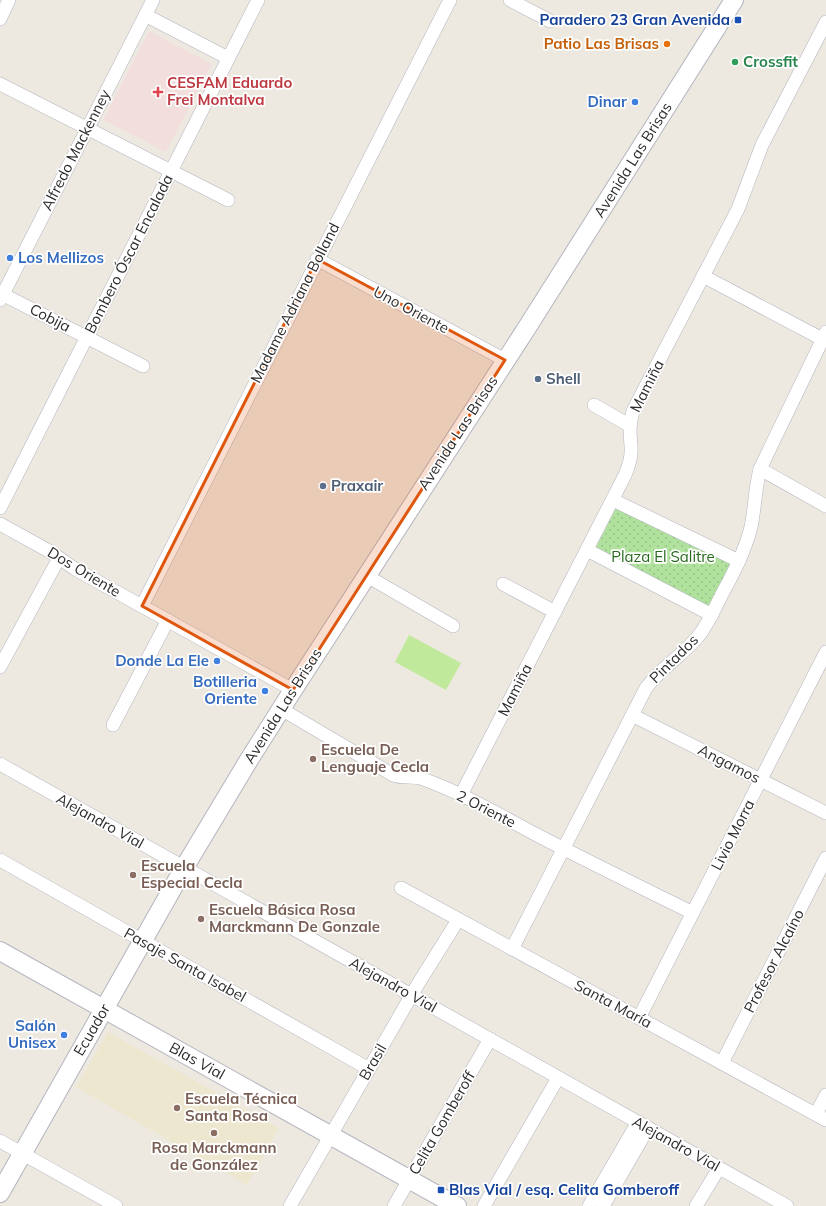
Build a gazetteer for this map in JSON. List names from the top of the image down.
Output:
{
  "streets": {
    "street": [
      "Alfredo Mackenney",
      "Avenida Las Brisas",
      "Bombero Óscar Encalada",
      "Madame Adriana Bolland",
      "Uno Oriente",
      "Cobija",
      "Mamiña",
      "Dos Oriente",
      "Pintados",
      "Angamos",
      "2 Oriente",
      "Alejandro Vial",
      "Livio Morra",
      "Profesor Alcaíno",
      "Pasaje Santa Isabel",
      "Santa María",
      "Ecuador",
      "Blas Vial",
      "Brasil",
      "Celita Gomberoff"
    ]
  },
  "crossings": [
    ["Alfredo Mackenney", "Cobija"],
    ["Avenida Las Brisas", "Uno Oriente"],
    ["Avenida Las Brisas", "Dos Oriente"],
    ["Avenida Las Brisas", "2 Oriente"],
    ["Avenida Las Brisas", "Alejandro Vial"],
    ["Avenida Las Brisas", "Ecuador"],
    ["Bombero Óscar Encalada", "Cobija"],
    ["Madame Adriana Bolland", "Uno Oriente"],
    ["Madame Adriana Bolland", "Dos Oriente"],
    ["Mamiña", "2 Oriente"],
    ["Pintados", "Angamos"],
    ["Pintados", "2 Oriente"],
    ["Pintados", "Santa María"],
    ["Angamos", "Livio Morra"],
    ["2 Oriente", "Livio Morra"],
    ["Alejandro Vial", "Ecuador"],
    ["Alejandro Vial", "Brasil"],
    ["Alejandro Vial", "Celita Gomberoff"],
    ["Livio Morra", "Santa María"],
    ["Profesor Alcaíno", "Santa María"],
    ["Pasaje Santa Isabel", "Ecuador"],
    ["Pasaje Santa Isabel", "Brasil"],
    ["Santa María", "Brasil"],
    ["Ecuador", "Blas Vial"],
    ["Blas Vial", "Brasil"],
    ["Blas Vial", "Celita Gomberoff"]
  ],
  "parks": ["Plaza El Salitre"],
  "places": {
    "transit": ["Paradero 23 Gran Avenida", "Blas Vial / esq. Celita Gomberoff"],
    "other": [
      "Patio Las Brisas",
      "Crossfit",
      "Dinar",
      "Los Mellizos",
      "Shell",
      "Praxair",
      "Donde La Ele",
      "Botilleria Oriente",
      "Escuela De Lenguaje Cecla",
      "Escuela Especial Cecla",
      "Escuela Básica Rosa Marckmann De Gonzale",
      "Salón Unisex",
      "Escuela Técnica Santa Rosa",
      "Rosa Marckmann de González"
    ],
    "health": ["CESFAM Eduardo Frei Montalva"]
  }
}
